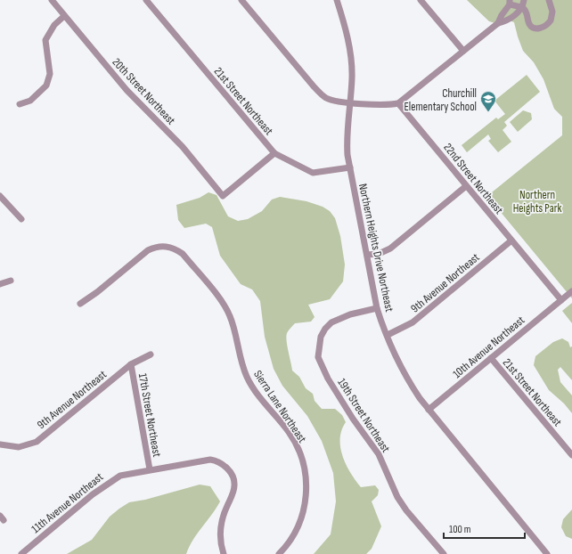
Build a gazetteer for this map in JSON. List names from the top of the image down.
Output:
{
  "streets": {
    "street": [
      "20th Street Northeast",
      "21st Street Northeast",
      "22nd Street Northeast",
      "Northern Heights Drive Northeast",
      "9th Avenue Northeast",
      "10th Avenue Northeast",
      "Sierra Lane Northeast",
      "17th Street Northeast",
      "19th Street Northeast",
      "11th Avenue Northeast"
    ]
  },
  "crossings": [
    ["20th Street Northeast", "21st Street Northeast"],
    ["21st Street Northeast", "Northern Heights Drive Northeast"],
    ["21st Street Northeast", "10th Avenue Northeast"],
    ["22nd Street Northeast", "9th Avenue Northeast"],
    ["22nd Street Northeast", "10th Avenue Northeast"],
    ["Northern Heights Drive Northeast", "9th Avenue Northeast"],
    ["Northern Heights Drive Northeast", "10th Avenue Northeast"],
    ["Northern Heights Drive Northeast", "19th Street Northeast"],
    ["9th Avenue Northeast", "17th Street Northeast"],
    ["17th Street Northeast", "11th Avenue Northeast"]
  ],
  "parks": ["Northern Heights Park"],
  "places": {
    "school or university": ["Churchill Elementary School"]
  },
  "scale_bar": "100 m"
}
